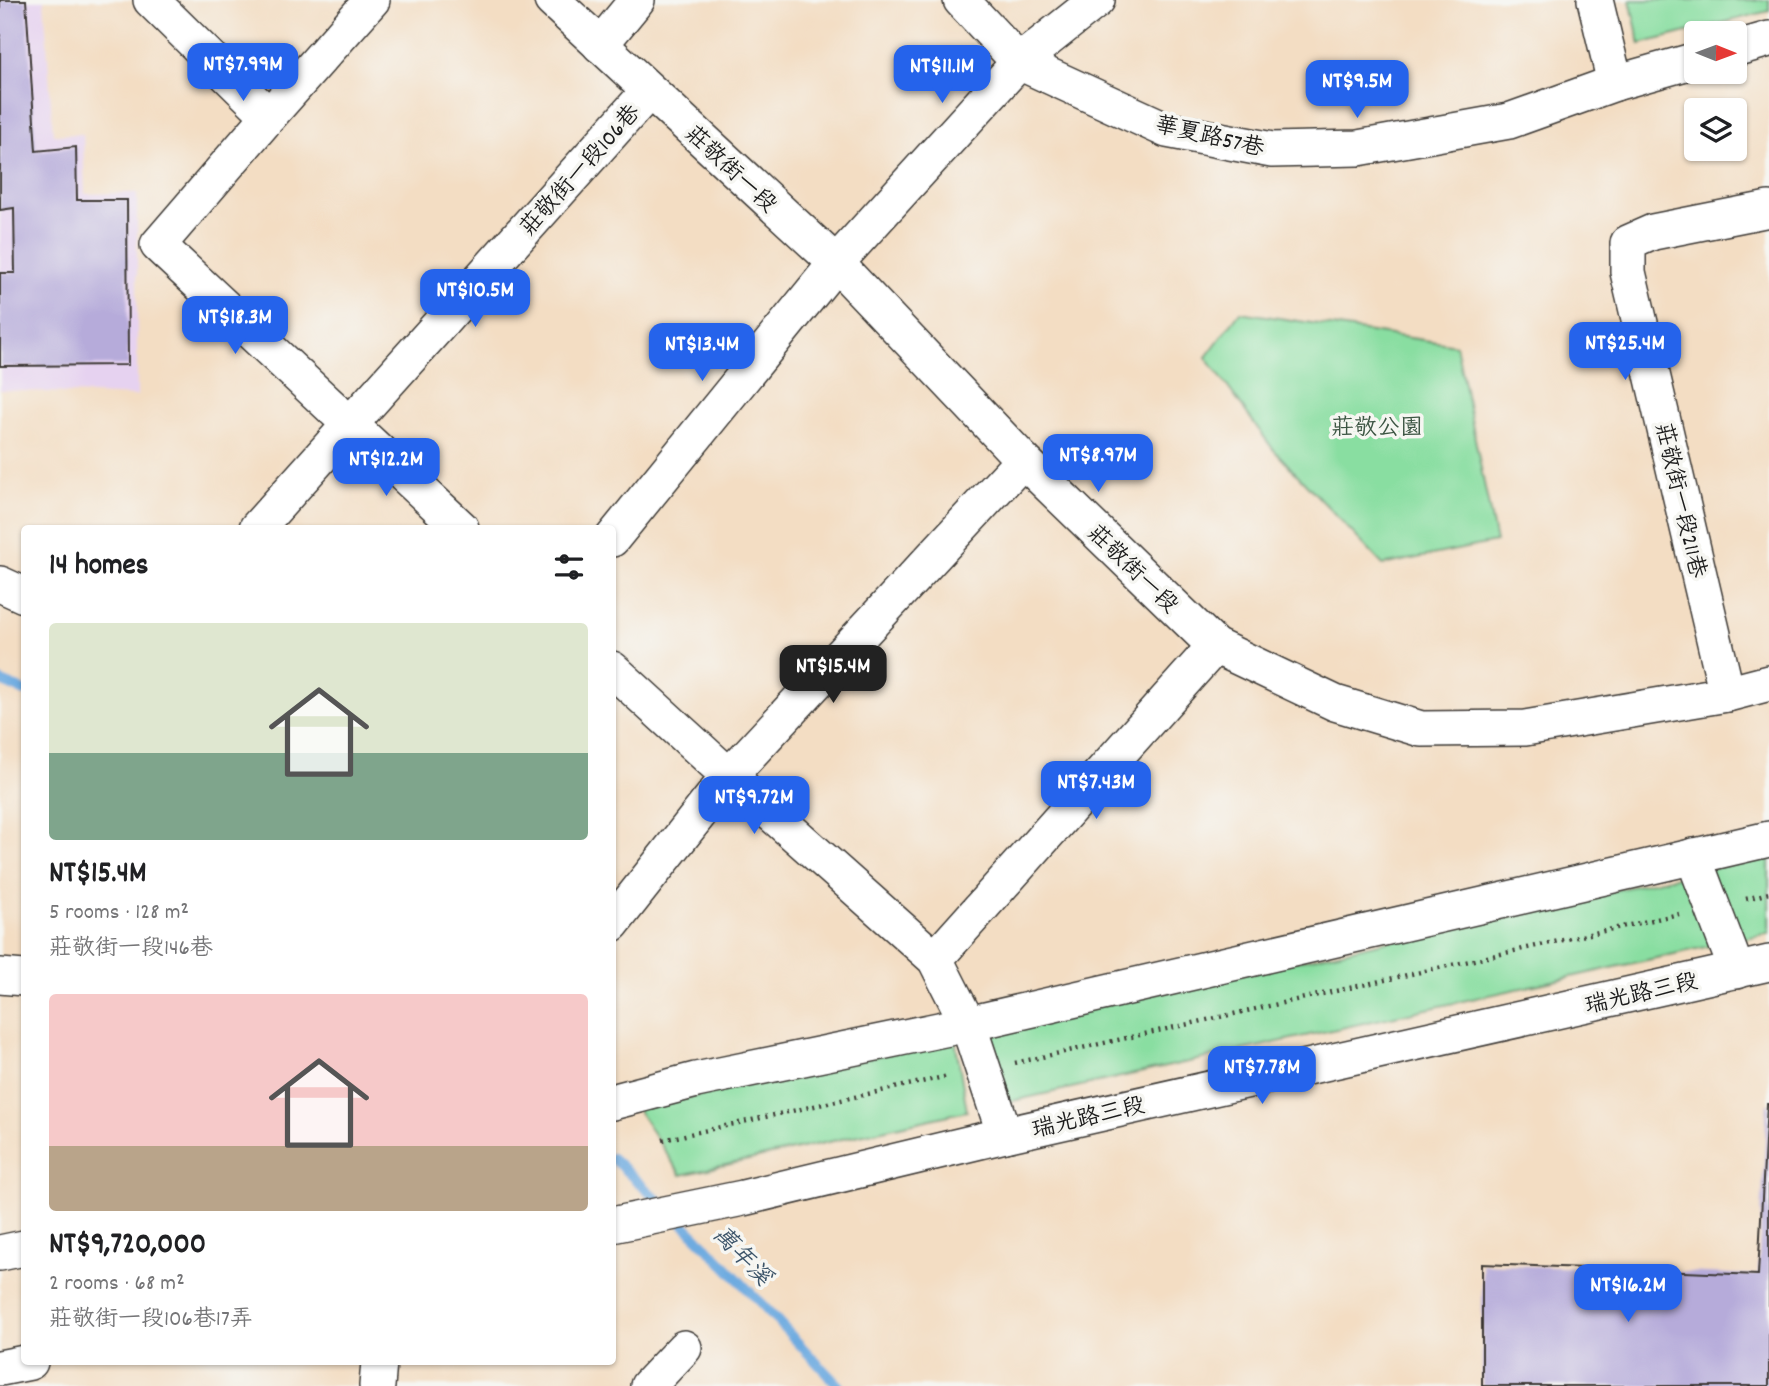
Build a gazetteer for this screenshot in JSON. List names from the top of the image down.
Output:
{
  "streets": {
    "street": [
      "華夏路57巷",
      "莊敬街一段",
      "莊敬街一段106巷",
      "莊敬街一段211巷",
      "瑞光路三段"
    ]
  },
  "crossings": [
    ["莊敬街一段", "莊敬街一段106巷"],
    ["莊敬街一段", "莊敬街一段211巷"]
  ],
  "water": ["萬年溪"],
  "parks": ["莊敬公園"],
  "north": "right",
  "page": {
    "price": [
      "NT$7.99M",
      "NT$11.1M",
      "NT$9.5M",
      "NT$10.5M",
      "NT$18.3M",
      "NT$25.4M",
      "NT$13.4M",
      "NT$8.97M",
      "NT$12.2M",
      "NT$15.4M",
      "NT$7.43M",
      "NT$9.72M",
      "NT$7.78M",
      "NT$16.2M"
    ],
    "heading": "14 homes",
    "list": [
      {
        "name": "NT$15.4M",
        "note": "5 rooms · 128 m² · 莊敬街一段146巷"
      },
      {
        "name": "NT$9,720,000",
        "note": "2 rooms · 68 m² · 莊敬街一段106巷17弄"
      }
    ]
  }
}
